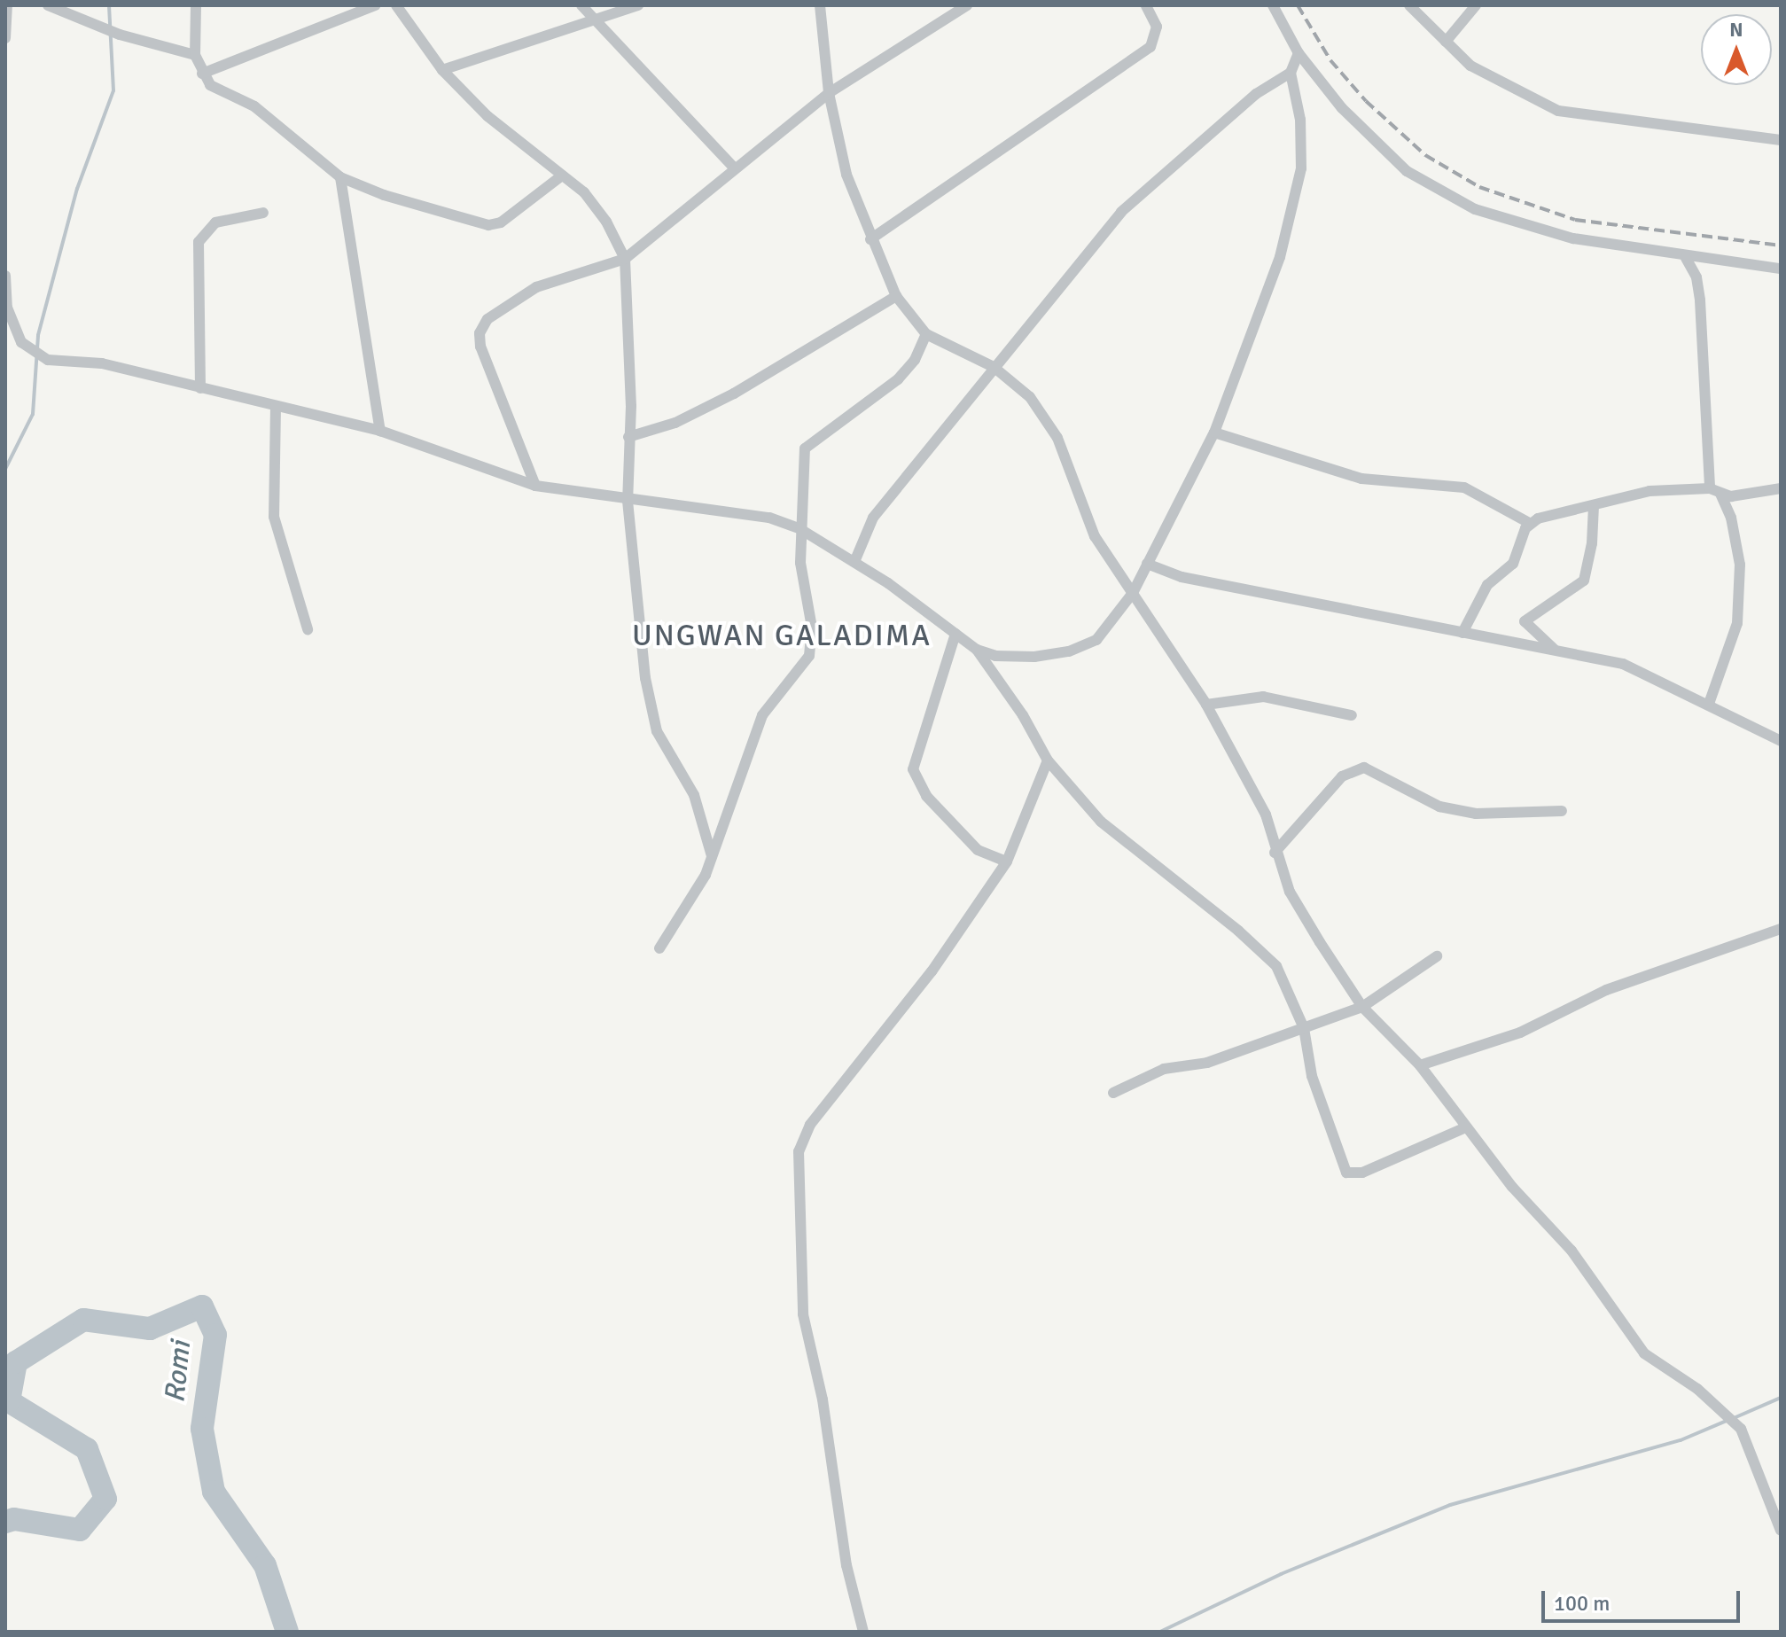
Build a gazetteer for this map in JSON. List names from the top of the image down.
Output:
{
  "districts": ["UNGWAN GALADIMA"],
  "water": ["Romi"],
  "scale_bar": "100 m",
  "north": "top"
}
